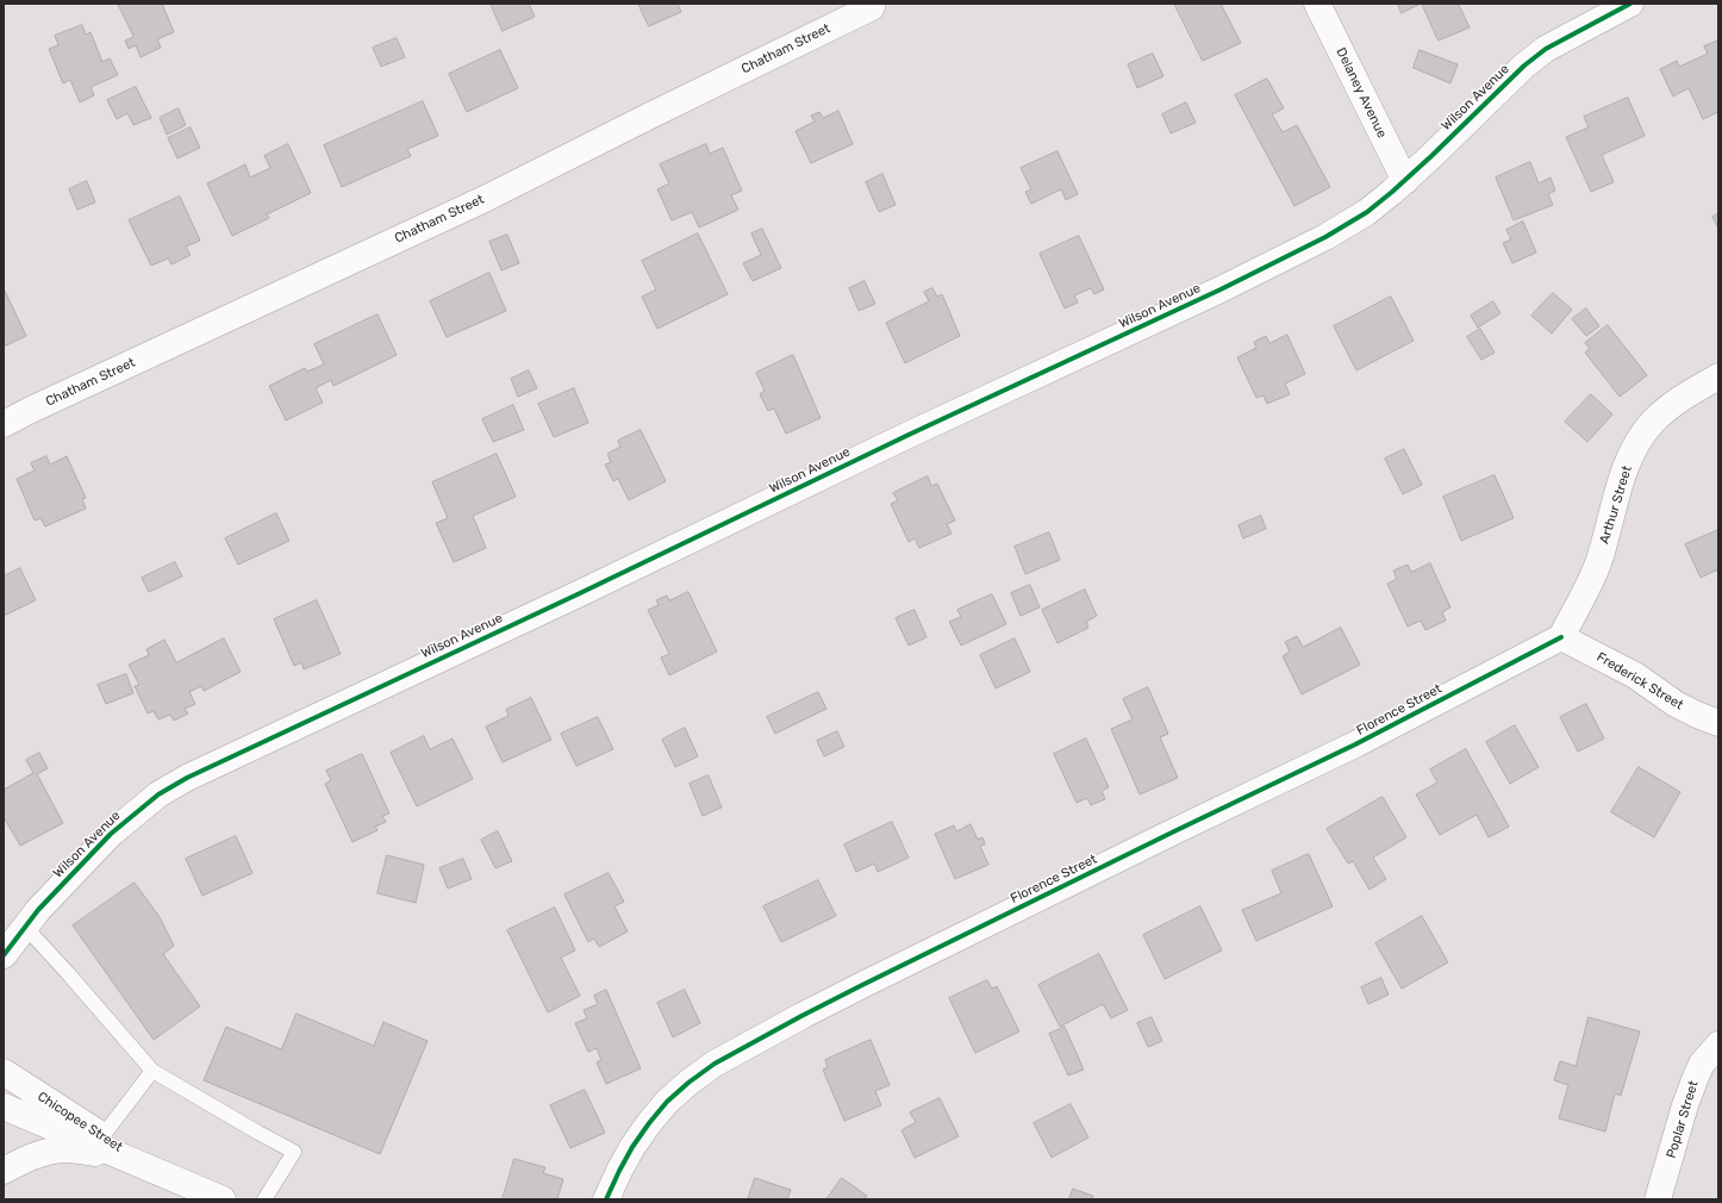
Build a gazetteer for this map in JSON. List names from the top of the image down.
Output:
{
  "streets": {
    "street": [
      "Chatham Street",
      "Delaney Avenue",
      "Wilson Avenue",
      "Arthur Street",
      "Frederick Street",
      "Florence Street",
      "Poplar Street",
      "Chicopee Street"
    ]
  },
  "crossings": [
    ["Delaney Avenue", "Wilson Avenue"],
    ["Arthur Street", "Frederick Street"],
    ["Arthur Street", "Florence Street"],
    ["Frederick Street", "Florence Street"]
  ]
}
